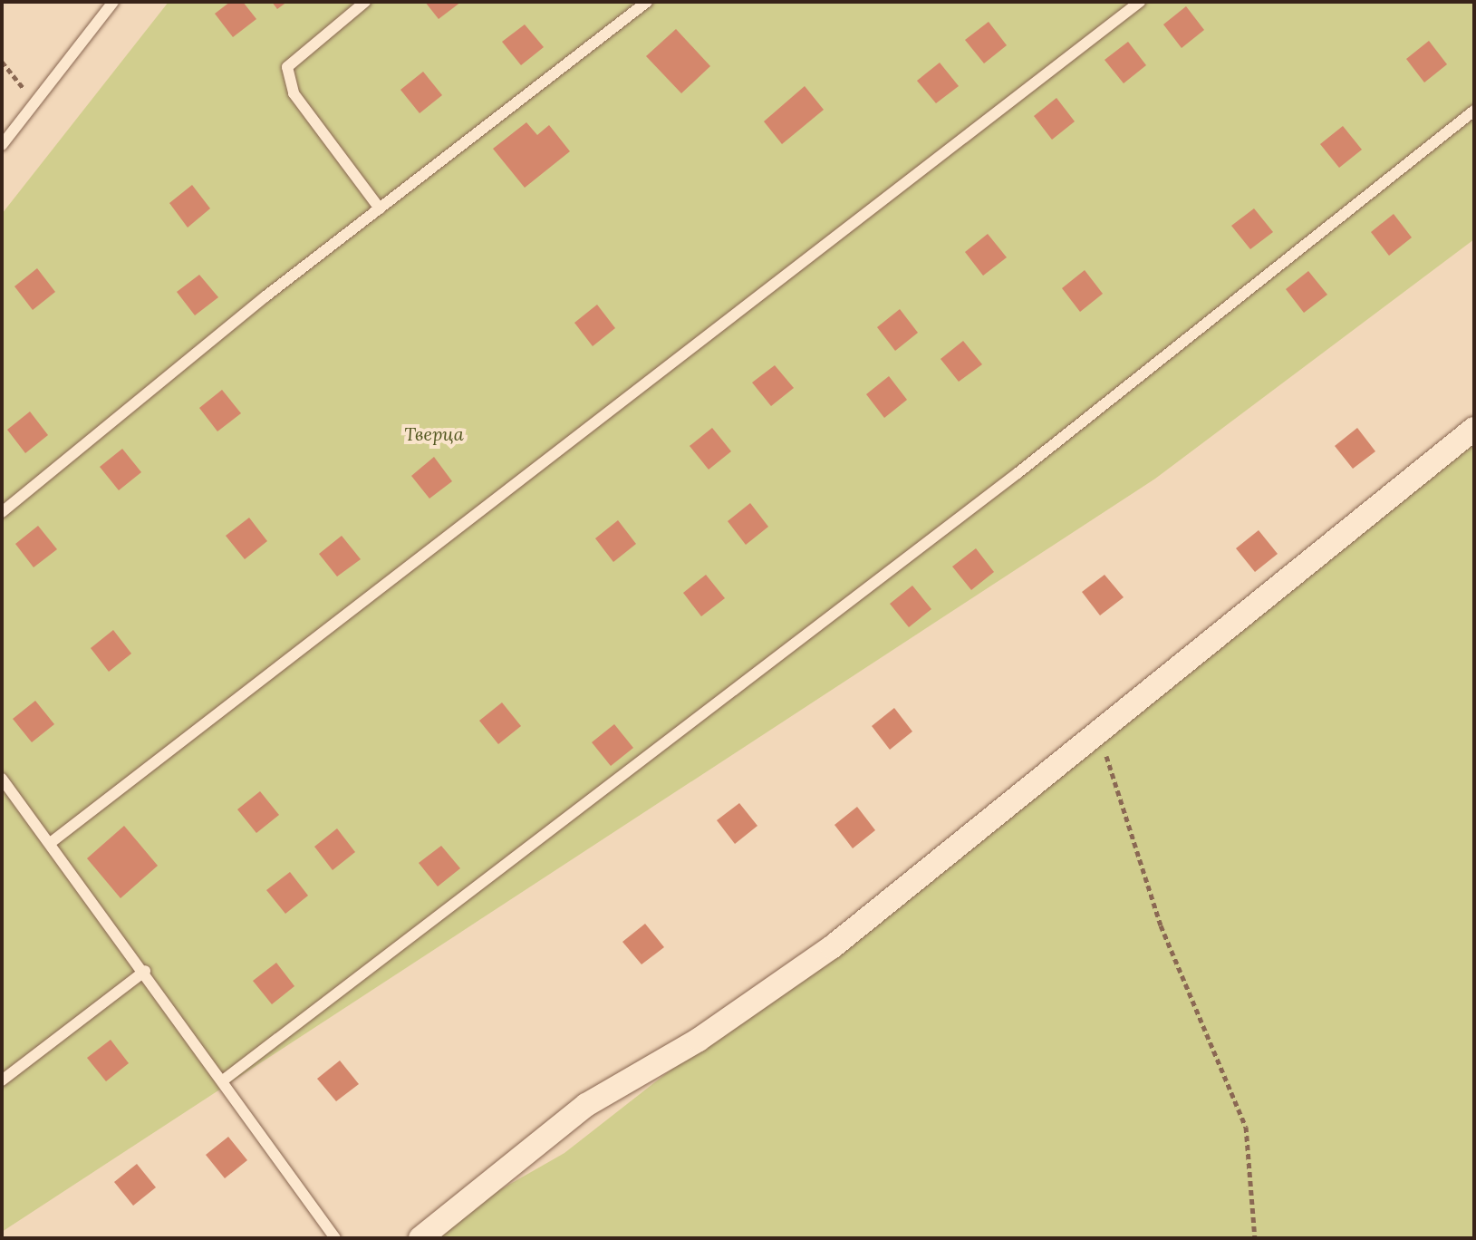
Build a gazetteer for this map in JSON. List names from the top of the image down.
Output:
{
  "parks": ["Тверца"]
}
